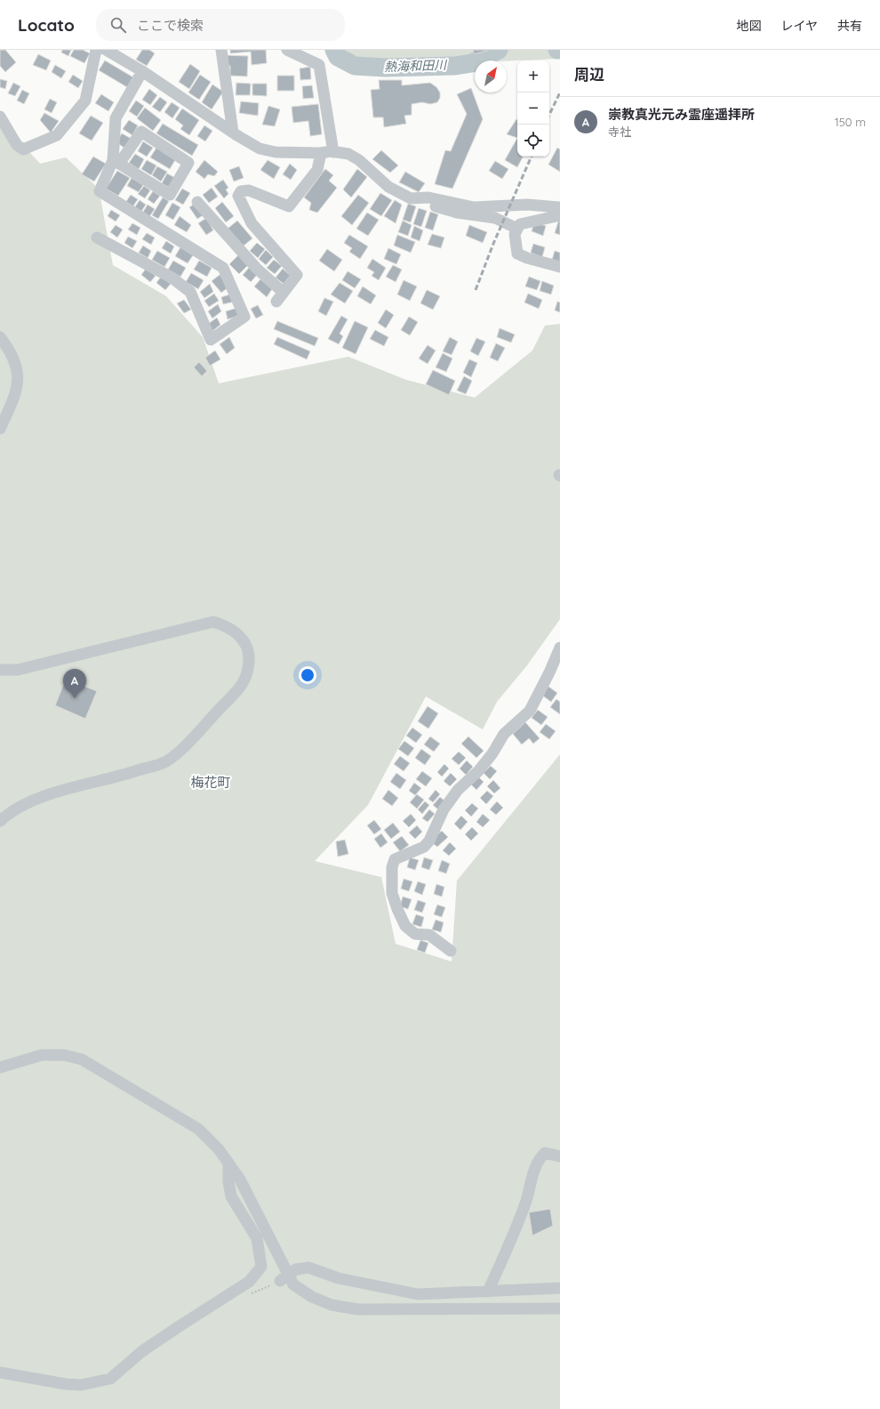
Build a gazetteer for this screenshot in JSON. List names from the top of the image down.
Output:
{
  "districts": ["梅花町"],
  "water": ["熱海和田川"],
  "north": "top right",
  "page": {
    "header": "Locato",
    "search": "ここで検索",
    "nav": ["地図", "レイヤ", "共有"],
    "heading": "周辺",
    "map_buttons": ["+", "−"],
    "list": [
      {
        "mark": "A",
        "name": "崇教真光元み霊座遥拝所",
        "note": "寺社",
        "value": "150 m"
      }
    ],
    "pins": "A"
  }
}
